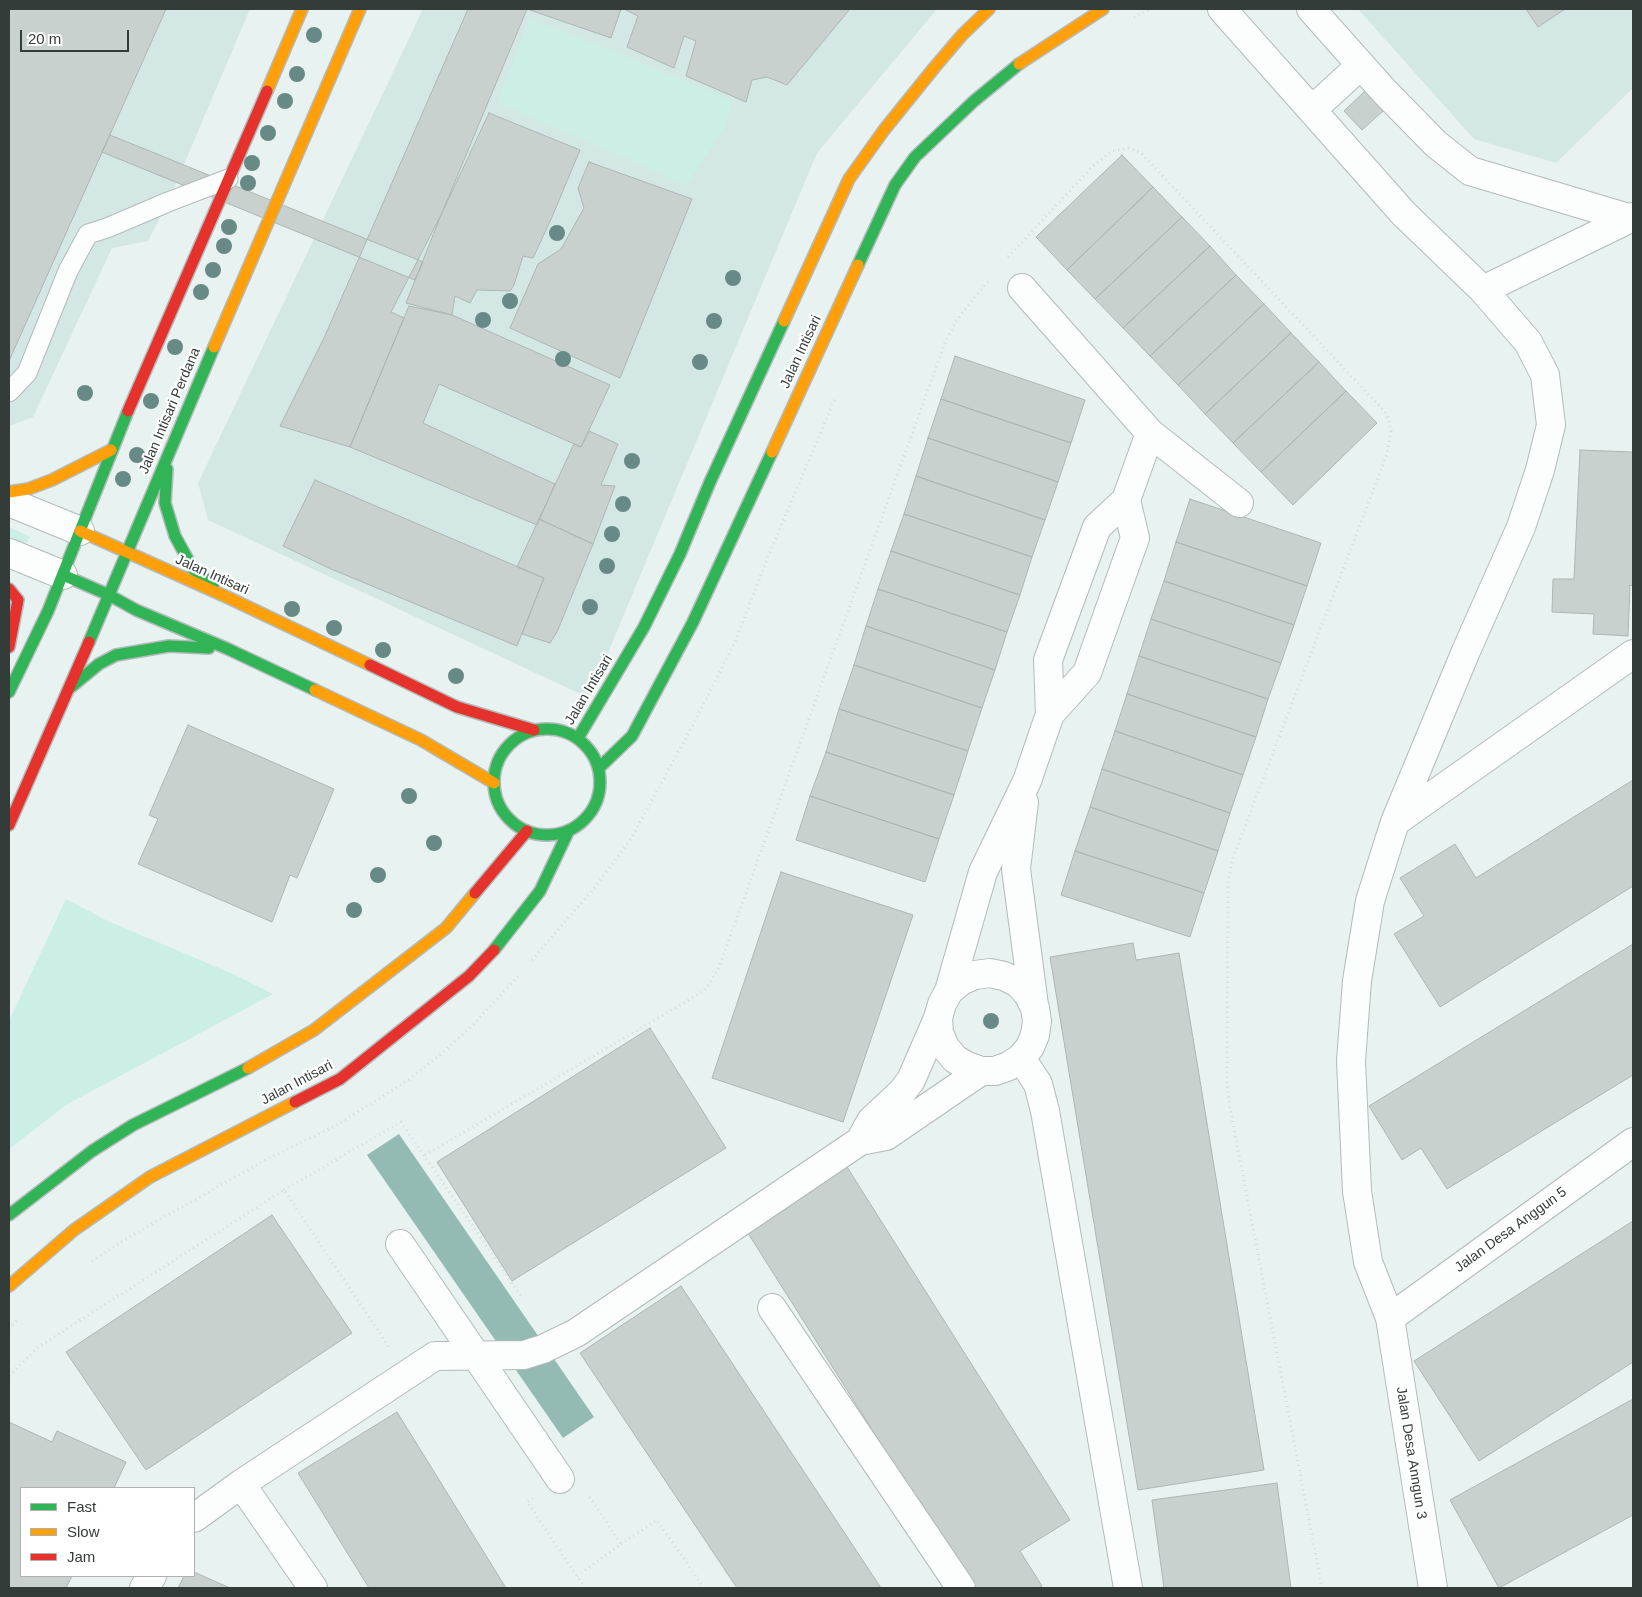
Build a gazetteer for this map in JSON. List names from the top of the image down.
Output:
{
  "streets": {
    "street": [
      "Jalan Intisari",
      "Jalan Intisari Perdana",
      "Jalan Desa Anggun 5",
      "Jalan Desa Anngun 3"
    ]
  },
  "crossings": [
    ["Jalan Intisari", "Jalan Intisari Perdana"],
    ["Jalan Desa Anggun 5", "Jalan Desa Anngun 3"]
  ],
  "legend": ["Fast", "Slow", "Jam"],
  "scale_bar": "20 m"
}
